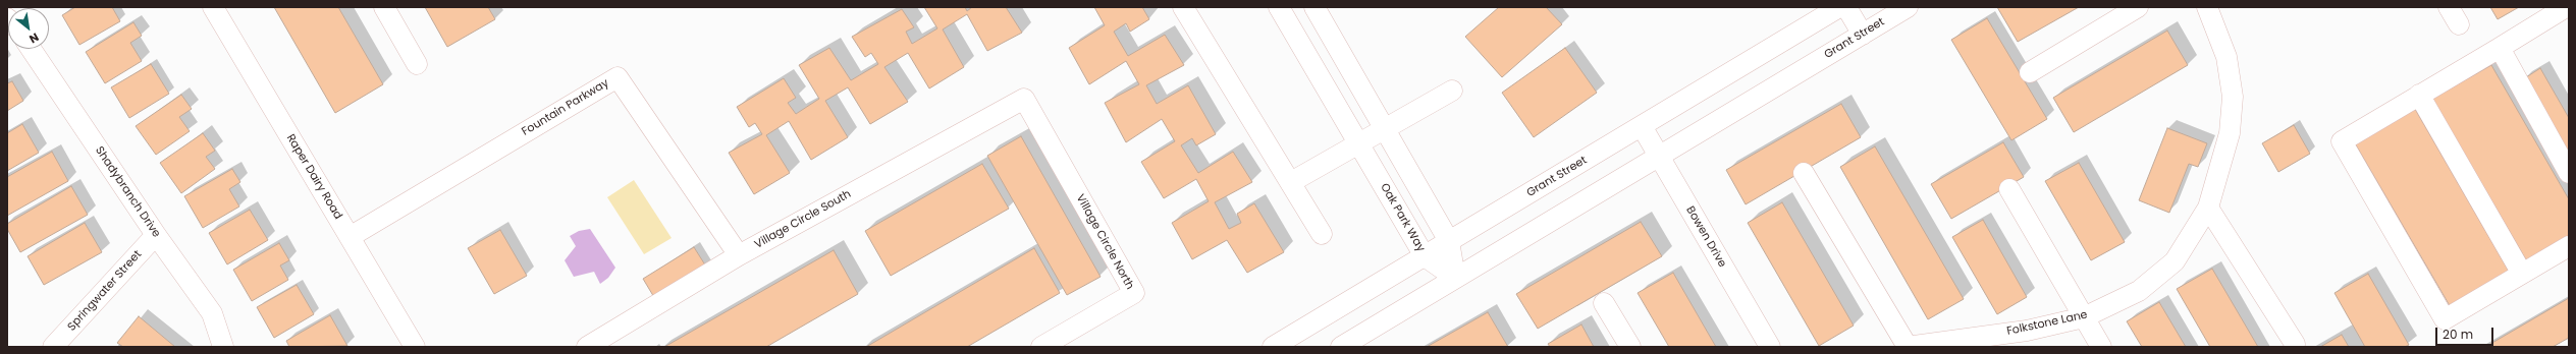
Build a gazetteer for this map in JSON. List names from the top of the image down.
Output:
{
  "streets": {
    "street": [
      "Grant Street",
      "Fountain Parkway",
      "Raper Dairy Road",
      "Shadybranch Drive",
      "Oak Park Way",
      "Village Circle South",
      "Bowen Drive",
      "Village Circle North",
      "Springwater Street",
      "Folkstone Lane"
    ]
  },
  "crossings": [
    ["Grant Street", "Oak Park Way"],
    ["Grant Street", "Bowen Drive"],
    ["Fountain Parkway", "Raper Dairy Road"],
    ["Fountain Parkway", "Village Circle South"],
    ["Shadybranch Drive", "Springwater Street"],
    ["Village Circle South", "Village Circle North"]
  ],
  "scale_bar": "20 m",
  "north": "bottom right"
}
